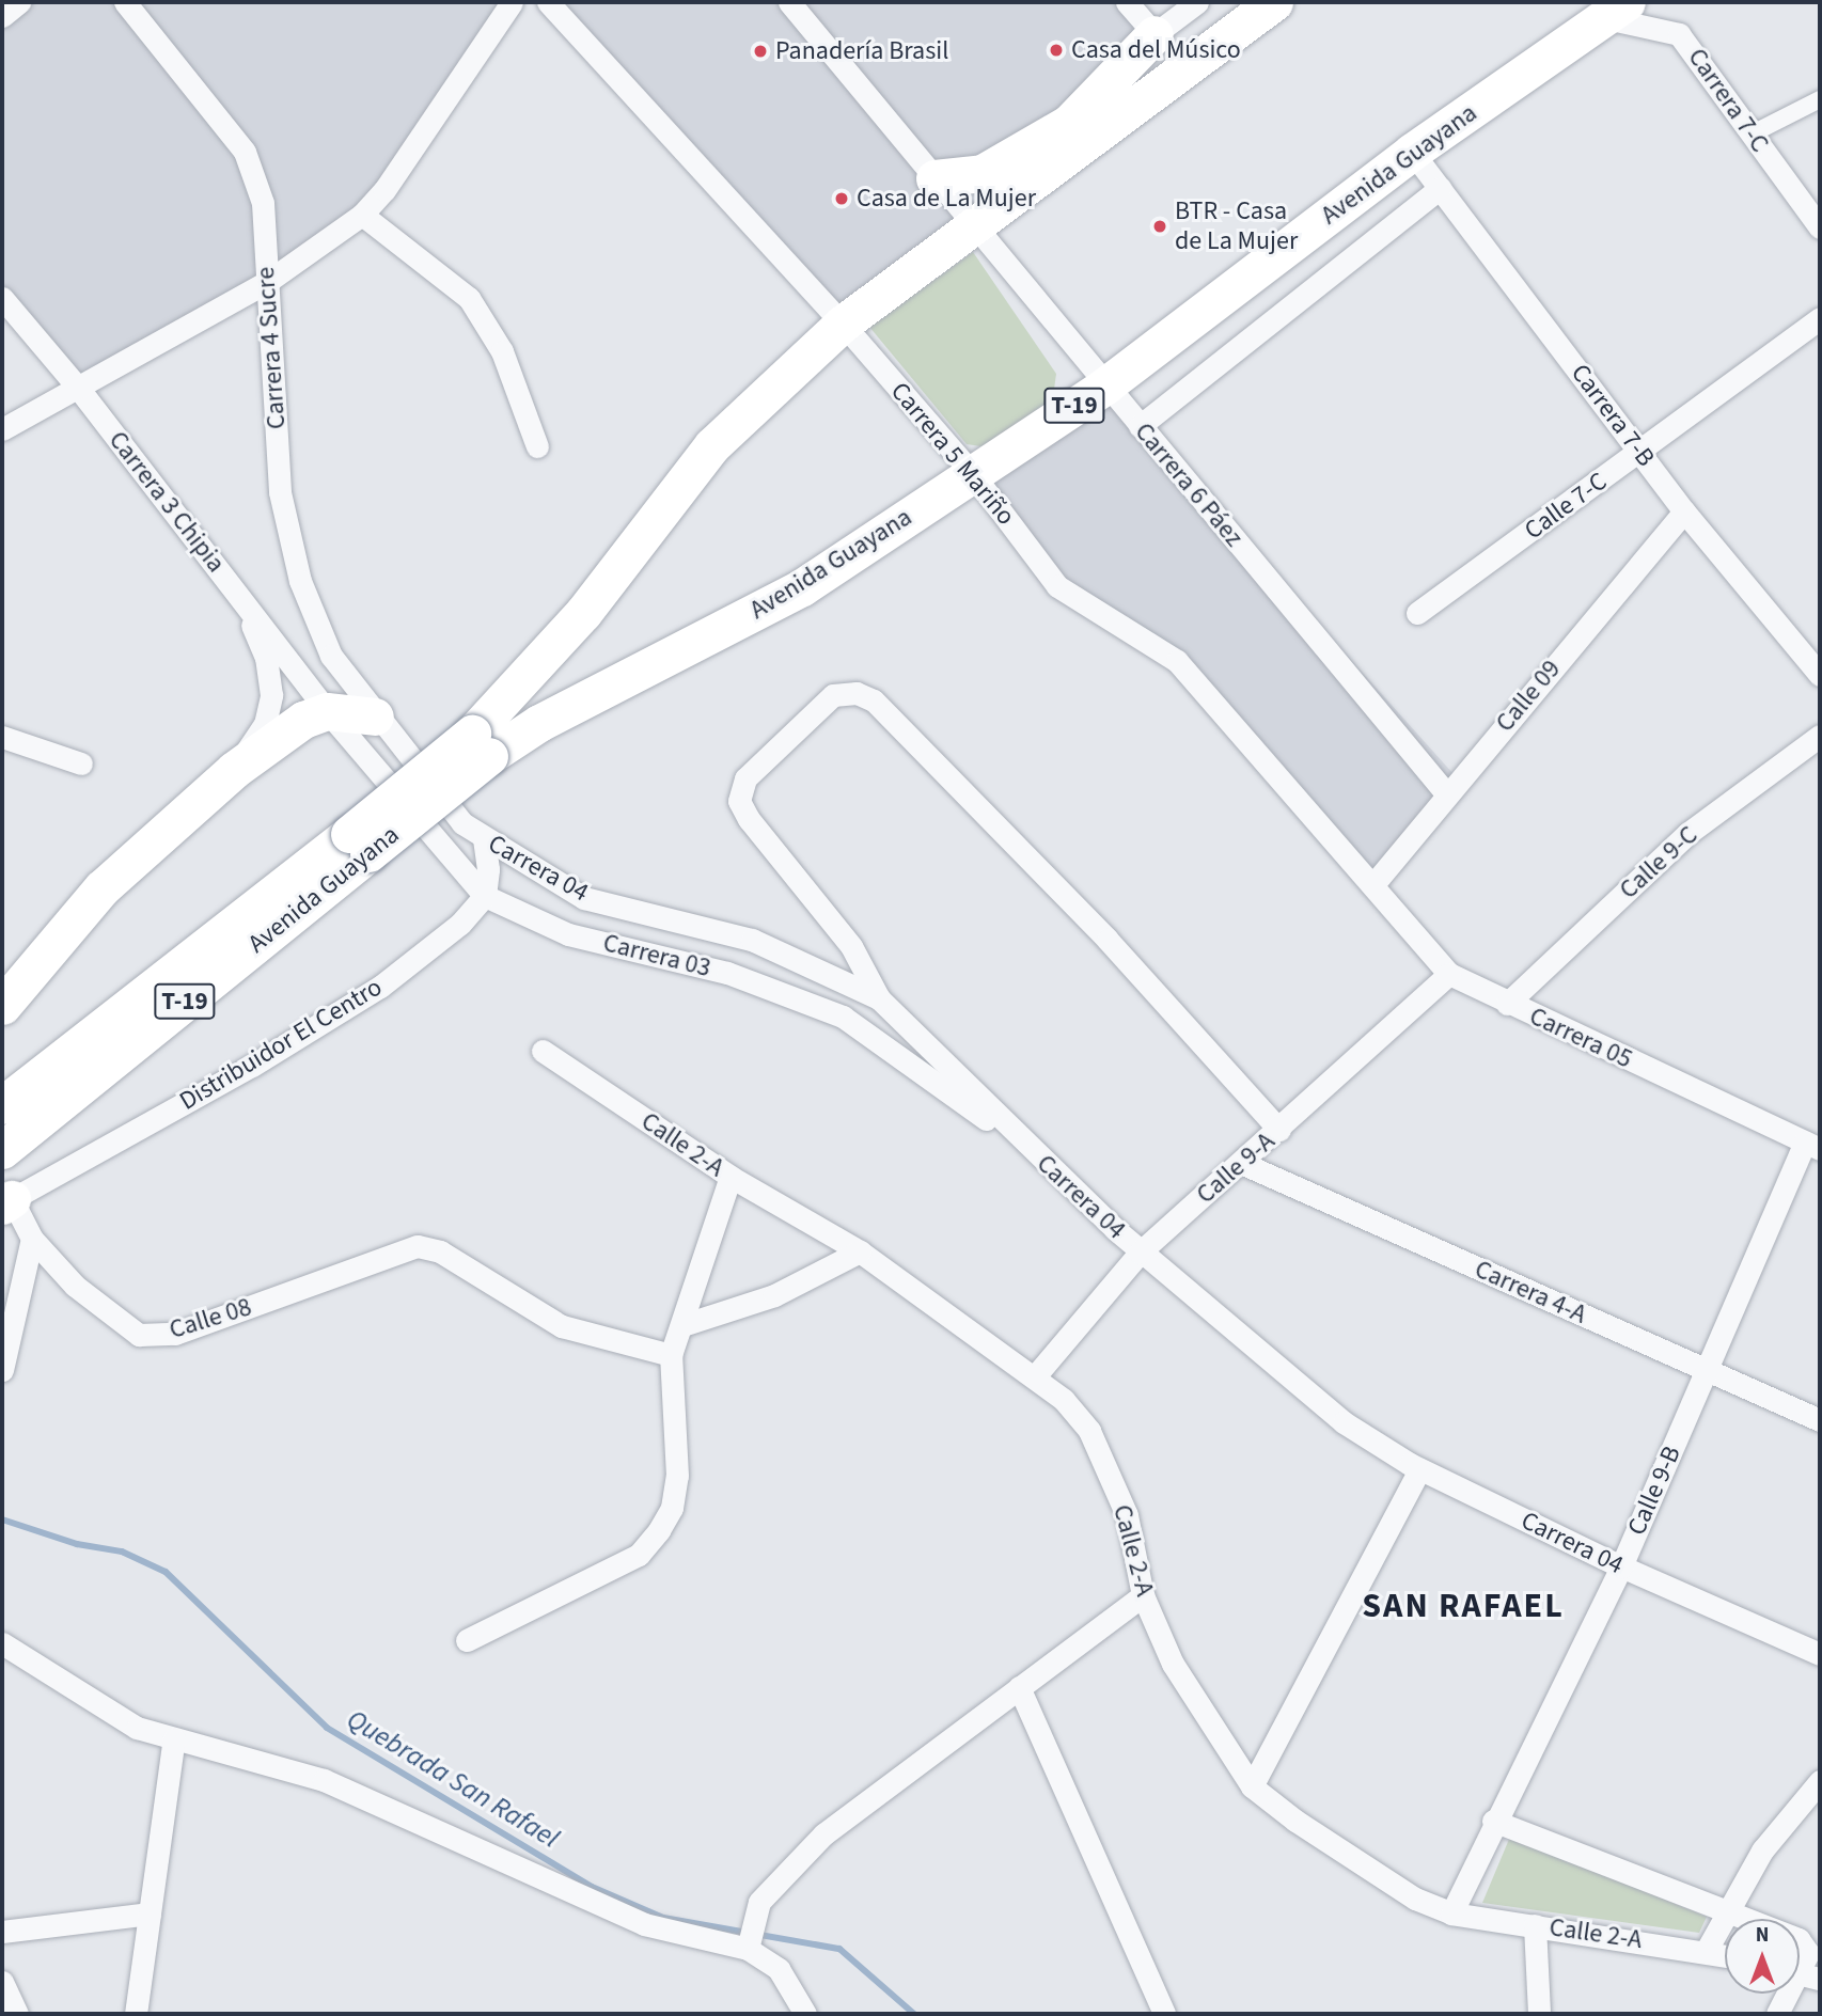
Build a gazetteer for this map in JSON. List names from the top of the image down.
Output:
{
  "streets": {
    "highway": ["Avenida Guayana", "T-19"],
    "street": [
      "Carrera 7-C",
      "Carrera 4 Sucre",
      "Carrera 7-B",
      "Carrera 5 Mariño",
      "Carrera 6 Páez",
      "Carrera 3 Chipia",
      "Calle 7-C",
      "Calle 09",
      "Calle 9-C",
      "Carrera 04",
      "Carrera 03",
      "Carrera 05",
      "Distribuidor El Centro",
      "Calle 2-A",
      "Calle 9-A",
      "Carrera 4-A",
      "Calle 08",
      "Calle 9-B"
    ]
  },
  "crossings": [
    ["Carrera 7-C", "Avenida Guayana"],
    ["Avenida Guayana", "Carrera 7-B"],
    ["Avenida Guayana", "Carrera 5 Mariño"],
    ["Avenida Guayana", "Carrera 6 Páez"],
    ["Carrera 4 Sucre", "Carrera 04"],
    ["Carrera 7-B", "Calle 7-C"],
    ["Carrera 7-B", "Calle 09"],
    ["Carrera 5 Mariño", "Calle 09"],
    ["Carrera 5 Mariño", "Carrera 05"],
    ["Carrera 6 Páez", "Calle 09"],
    ["Carrera 3 Chipia", "Carrera 03"],
    ["Calle 09", "Carrera 05"],
    ["Calle 9-C", "Carrera 05"],
    ["Carrera 04", "Carrera 03"],
    ["Carrera 04", "Calle 9-A"],
    ["Carrera 04", "Calle 9-B"],
    ["Carrera 03", "Distribuidor El Centro"],
    ["Carrera 05", "Calle 9-A"],
    ["Carrera 05", "Calle 9-B"],
    ["Distribuidor El Centro", "Calle 08"],
    ["Calle 2-A", "Calle 9-A"],
    ["Calle 2-A", "Calle 9-B"],
    ["Calle 9-A", "Carrera 4-A"],
    ["Carrera 4-A", "Calle 9-B"]
  ],
  "districts": ["SAN RAFAEL"],
  "water": ["Quebrada San Rafael"],
  "places": [
    "Casa del Músico",
    "Panadería Brasil",
    "Casa de La Mujer",
    "BTR - Casa de La Mujer"
  ],
  "north": "top"
}
